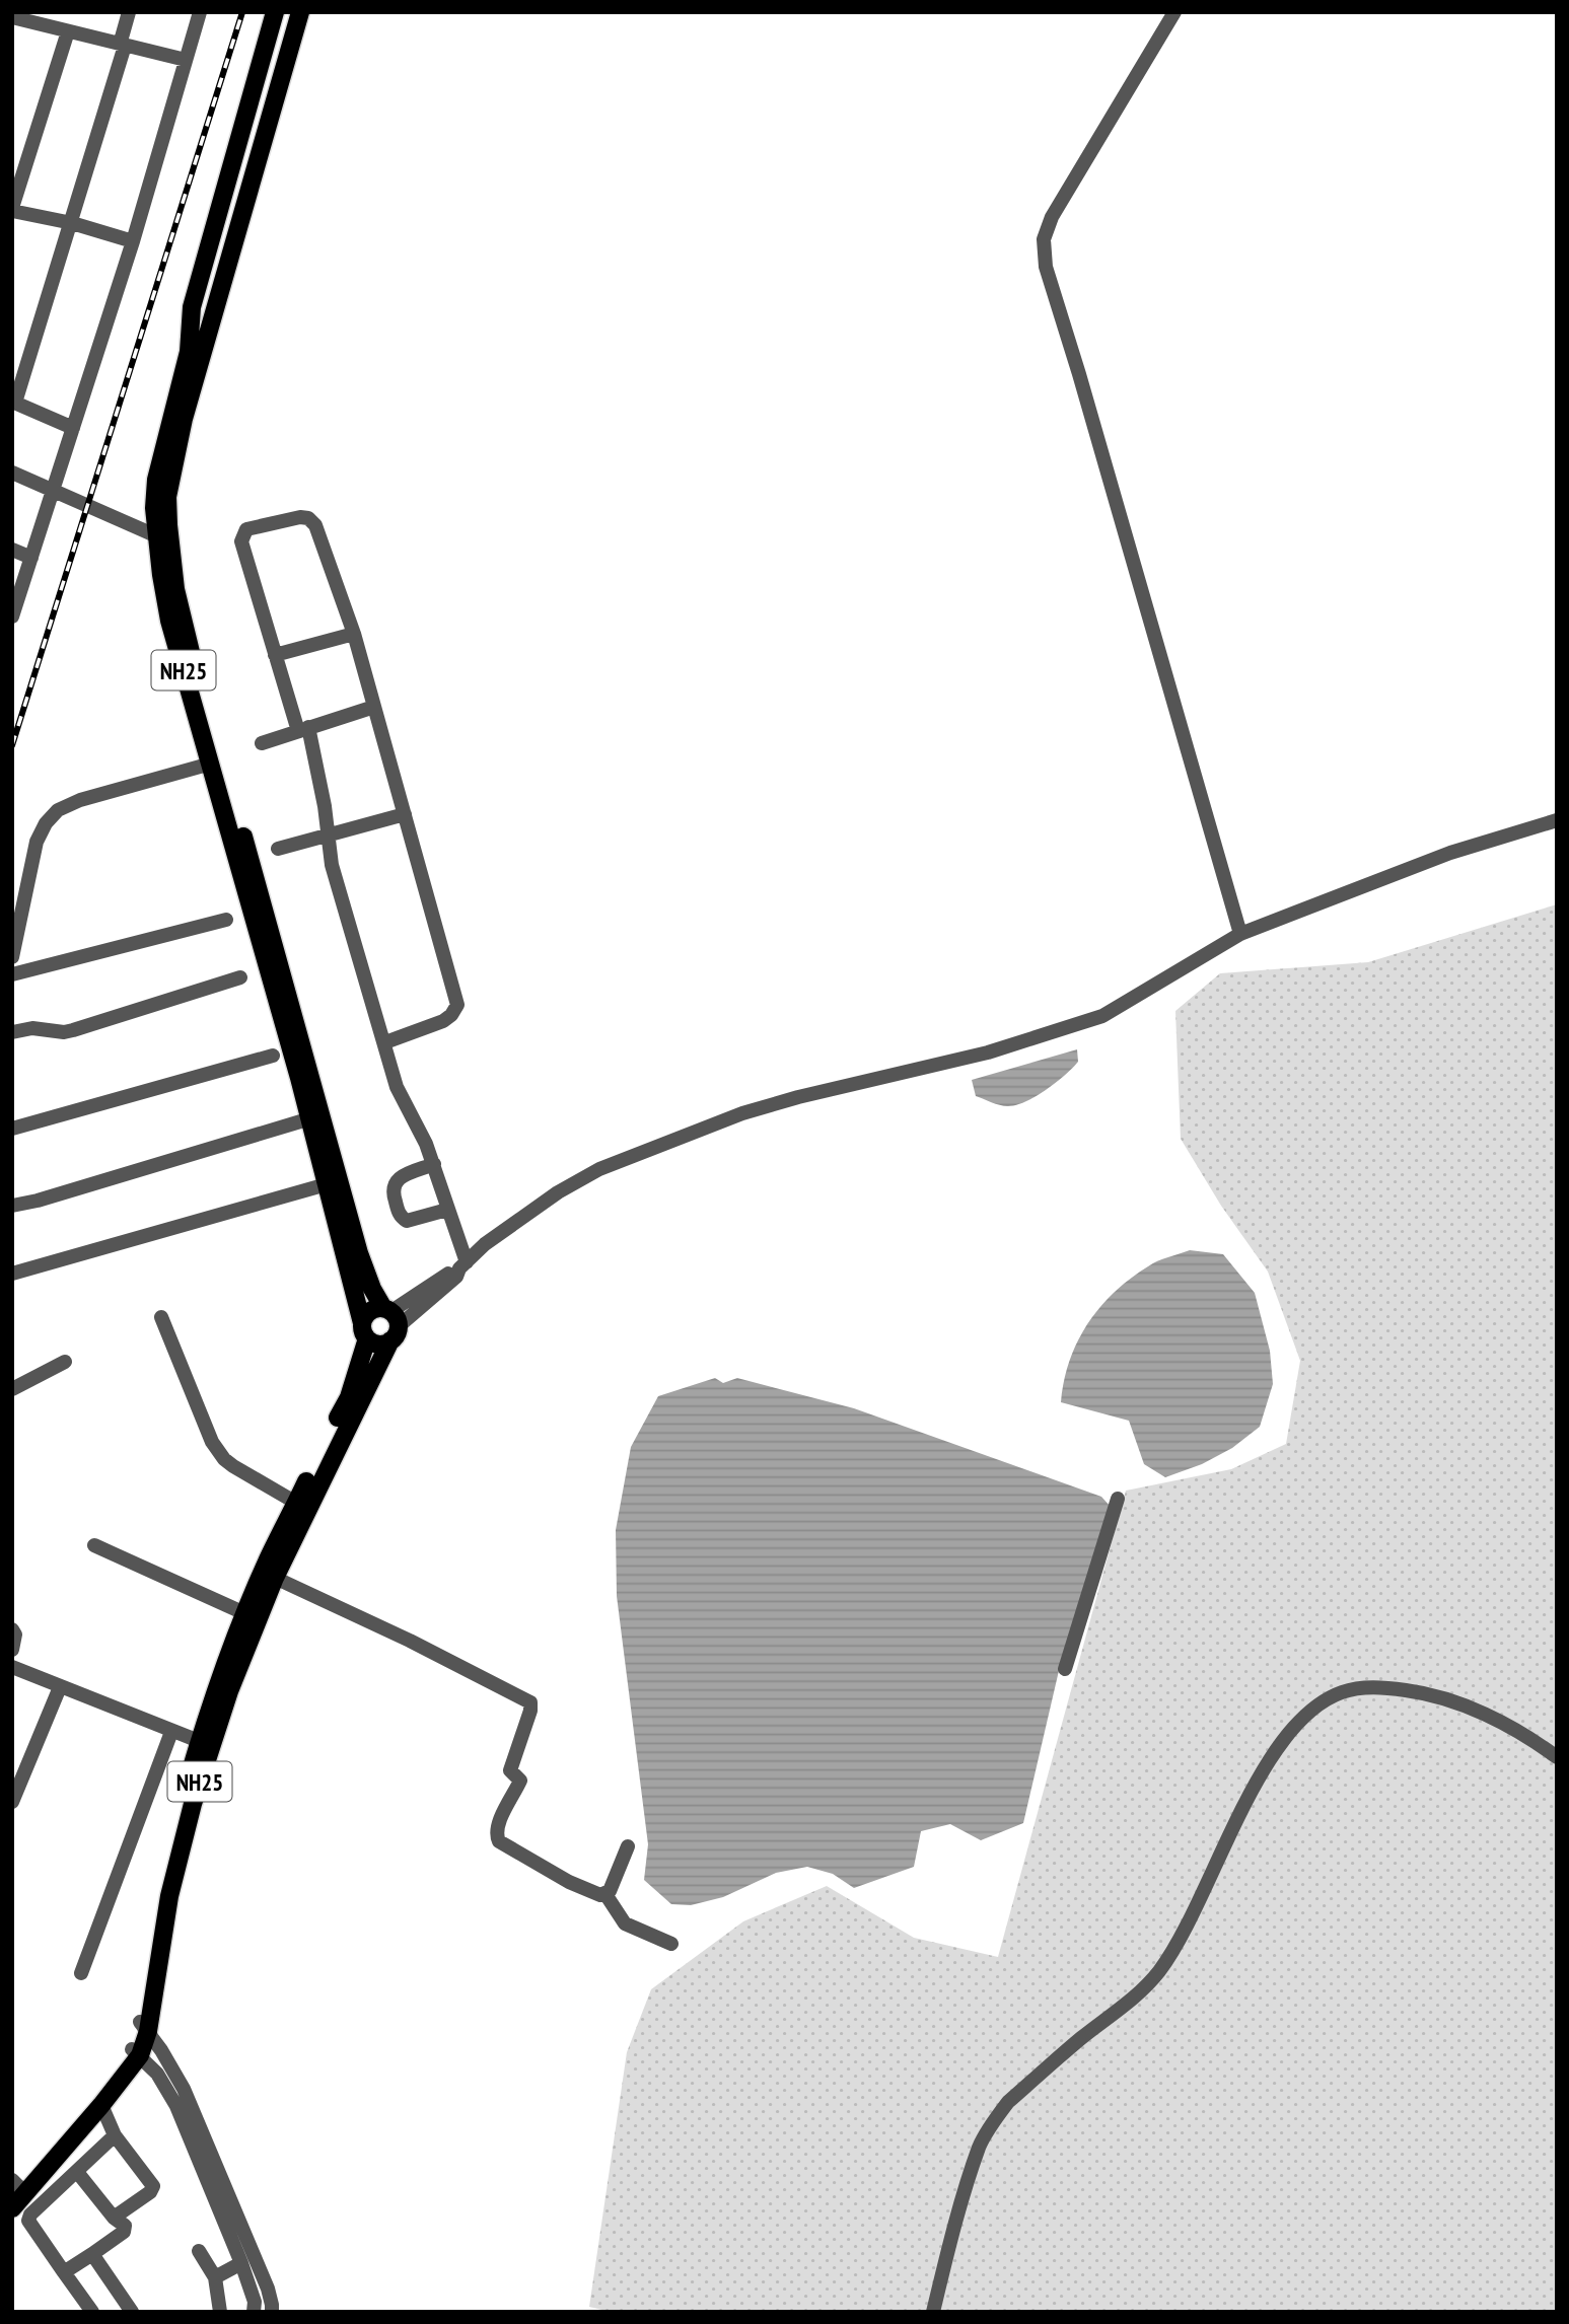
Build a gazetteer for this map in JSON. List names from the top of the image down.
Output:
{
  "streets": {
    "main road": ["NH25"]
  }
}
